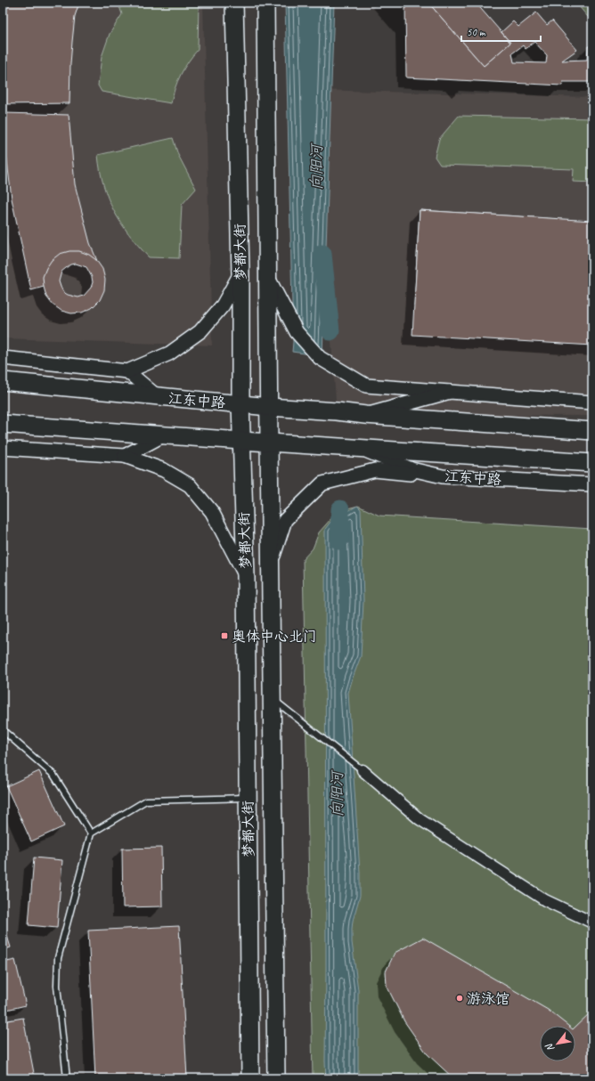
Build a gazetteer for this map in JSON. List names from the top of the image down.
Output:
{
  "streets": {
    "main road": ["梦都大街", "江东中路"]
  },
  "crossings": [
    ["梦都大街", "江东中路"]
  ],
  "water": ["向阳河"],
  "places": {
    "transit": ["奥体中心北门"],
    "other": ["游泳馆"]
  },
  "scale_bar": "50 m",
  "north": "bottom left"
}
